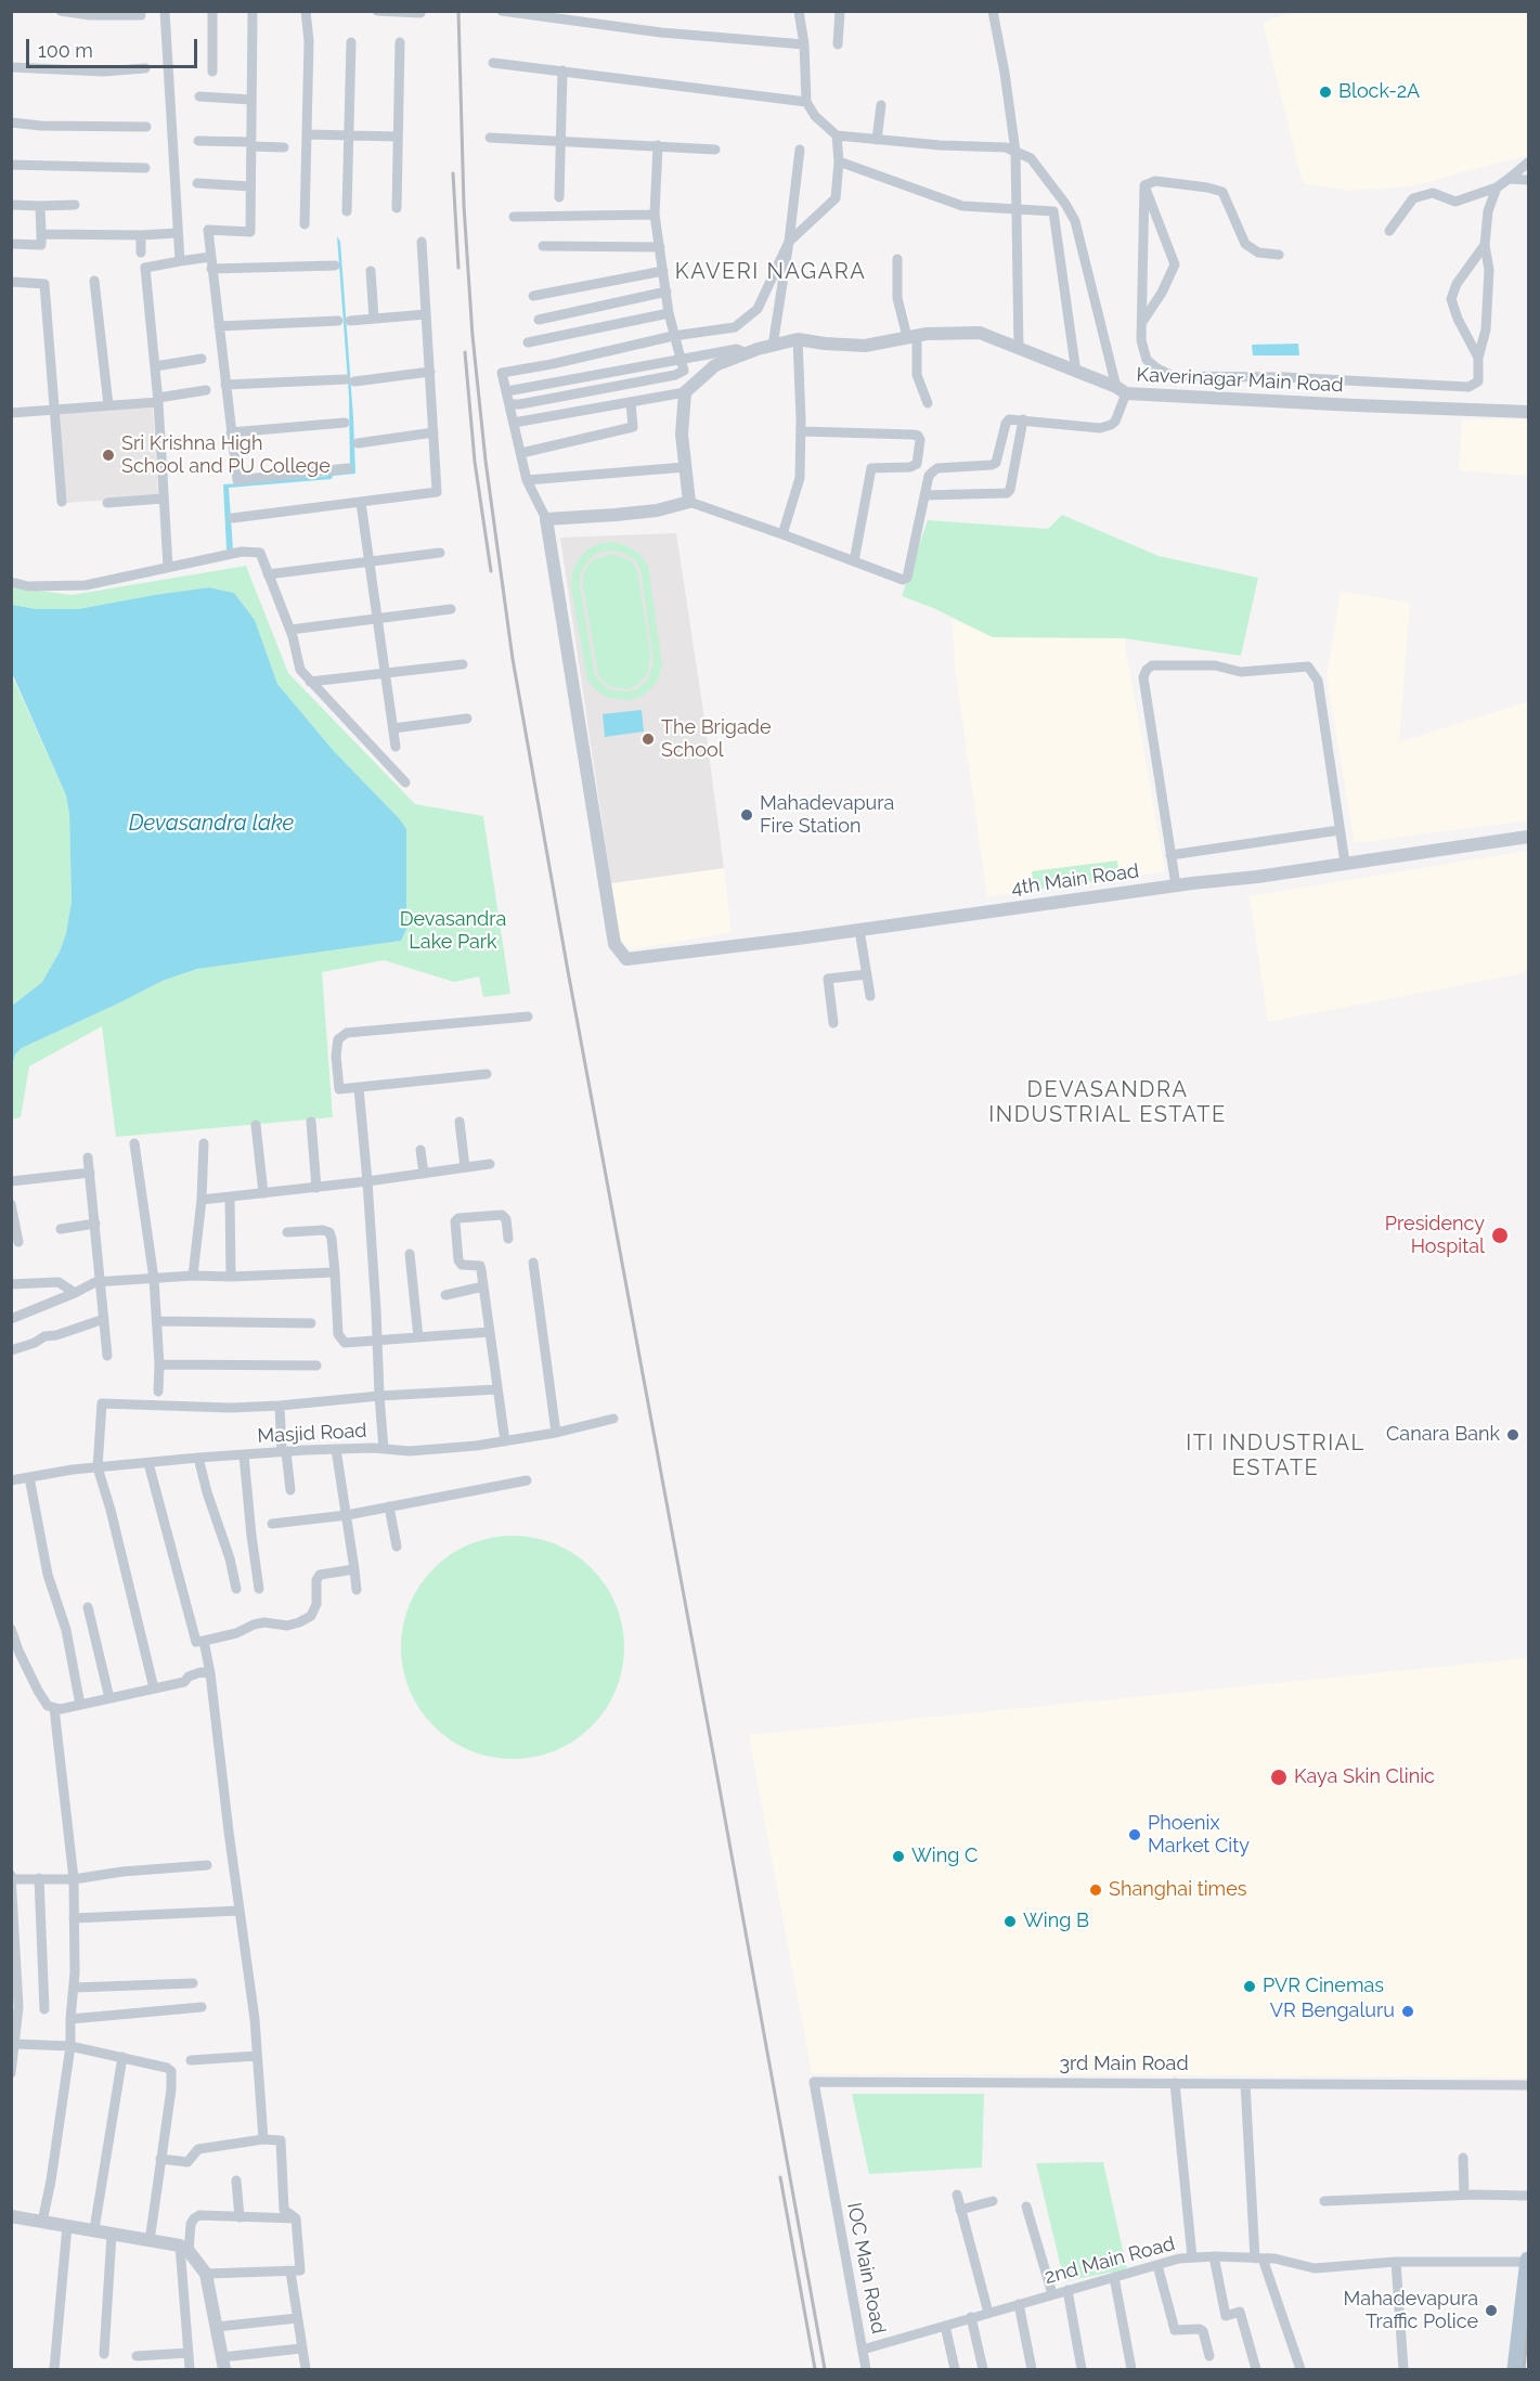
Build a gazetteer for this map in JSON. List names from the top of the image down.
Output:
{
  "streets": {
    "street": [
      "Kaverinagar Main Road",
      "4th Main Road",
      "Masjid Road",
      "3rd Main Road",
      "2nd Main Road",
      "IOC Main Road"
    ]
  },
  "crossings": [
    ["3rd Main Road", "IOC Main Road"],
    ["2nd Main Road", "IOC Main Road"]
  ],
  "districts": ["KAVERI NAGARA", "DEVASANDRA INDUSTRIAL ESTATE", "ITI INDUSTRIAL ESTATE"],
  "water": ["Devasandra lake"],
  "parks": ["Devasandra Lake Park"],
  "places": [
    "Block-2A",
    "Sri Krishna High School and PU College",
    "The Brigade School",
    "Mahadevapura Fire Station",
    "Presidency Hospital",
    "Canara Bank",
    "Kaya Skin Clinic",
    "Phoenix Market City",
    "Wing C",
    "Shanghai times",
    "Wing B",
    "PVR Cinemas",
    "VR Bengaluru",
    "Mahadevapura Traffic Police"
  ],
  "scale_bar": "100 m"
}
